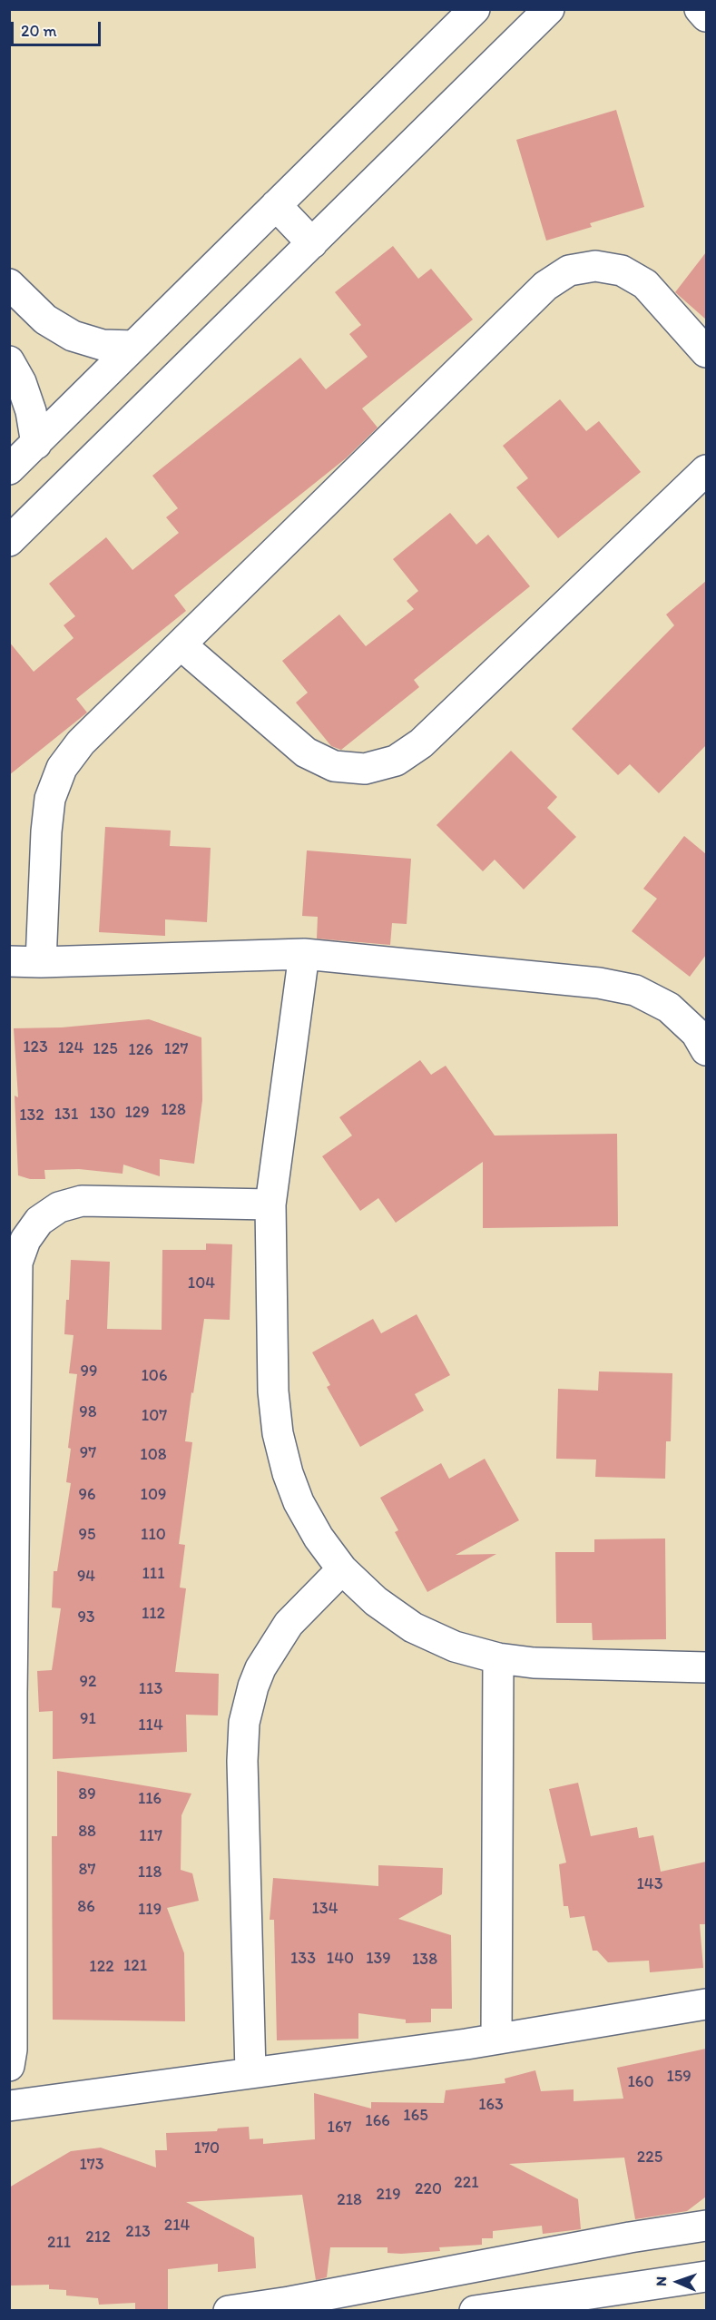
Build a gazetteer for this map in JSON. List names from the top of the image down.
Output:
{
  "house_numbers": [
    "123",
    "124",
    "125",
    "127",
    "126",
    "128",
    "129",
    "130",
    "131",
    "132",
    "104",
    "99",
    "106",
    "98",
    "107",
    "97",
    "108",
    "96",
    "109",
    "95",
    "110",
    "111",
    "94",
    "112",
    "93",
    "92",
    "113",
    "91",
    "114",
    "89",
    "116",
    "88",
    "117",
    "87",
    "118",
    "143",
    "86",
    "134",
    "119",
    "133",
    "140",
    "139",
    "138",
    "121",
    "122",
    "159",
    "160",
    "163",
    "165",
    "166",
    "167",
    "170",
    "225",
    "173",
    "221",
    "220",
    "219",
    "218",
    "214",
    "213",
    "212",
    "211"
  ],
  "scale_bar": "20 m",
  "north": "left"
}
